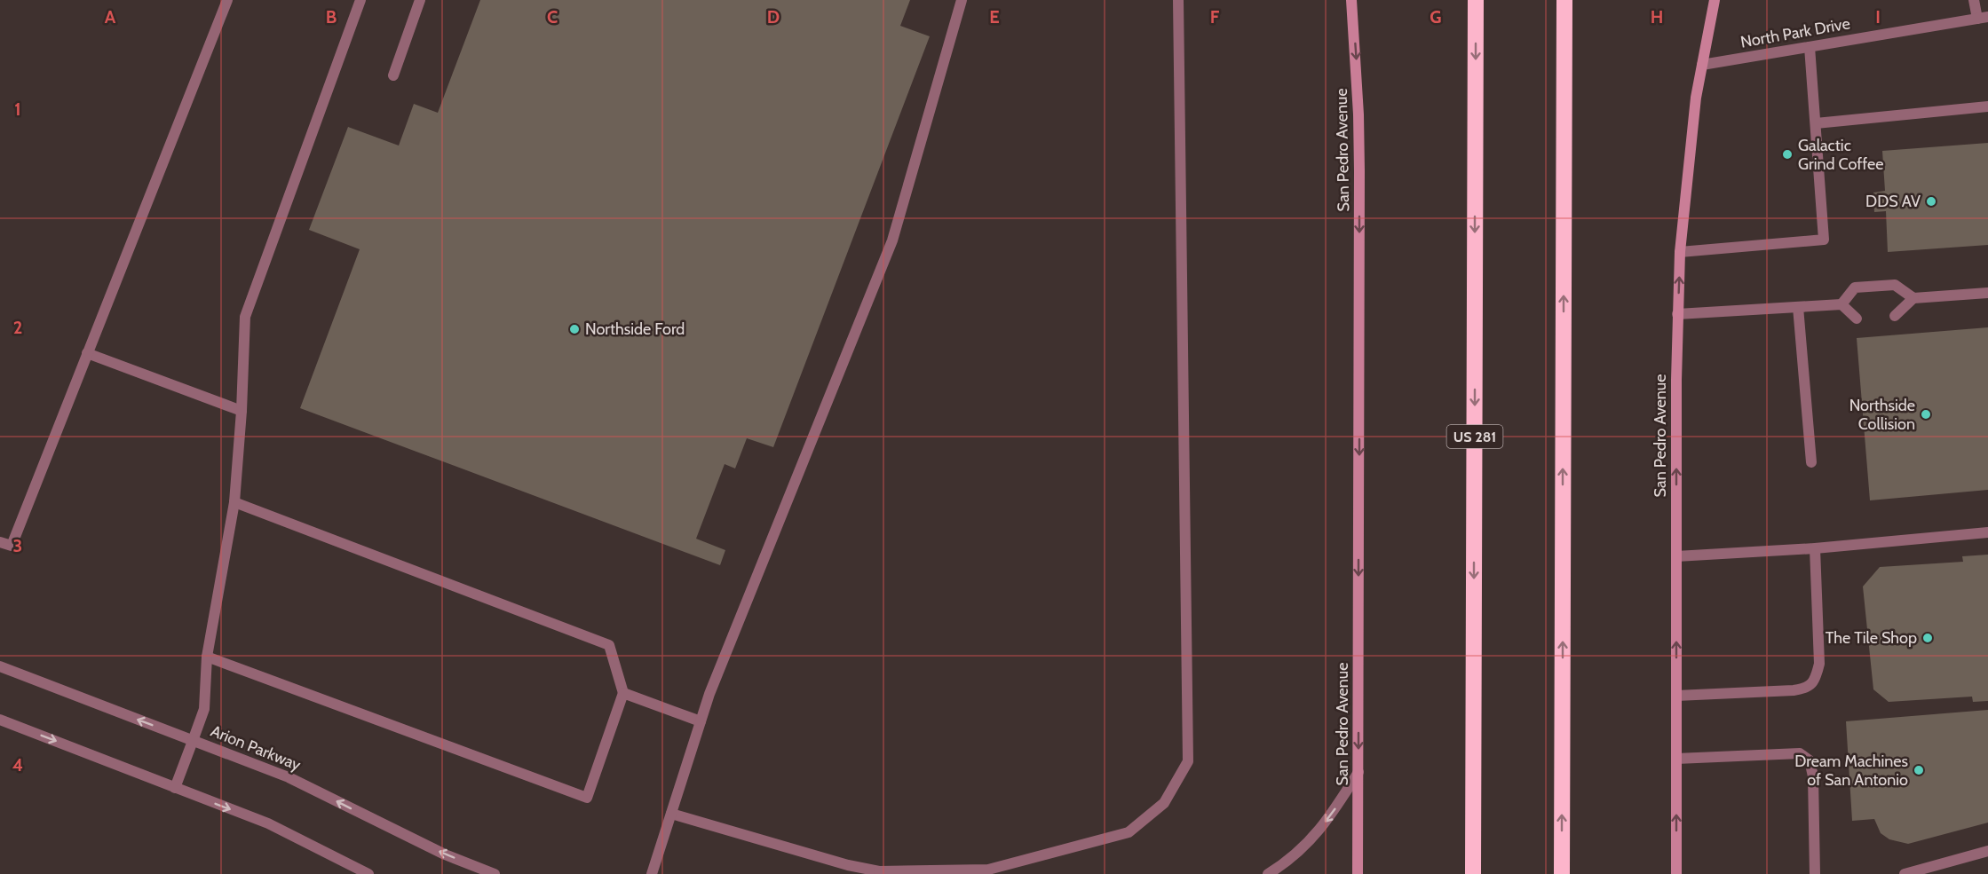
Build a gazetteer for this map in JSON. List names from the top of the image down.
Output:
{
  "streets": {
    "highway": ["US 281"],
    "main road": ["San Pedro Avenue"],
    "street": ["North Park Drive", "Arion Parkway"]
  },
  "crossings": [
    ["North Park Drive", "San Pedro Avenue"]
  ],
  "places": [
    "Galactic Grind Coffee",
    "DDS AV",
    "Northside Ford",
    "Northside Collision",
    "The Tile Shop",
    "Dream Machines of San Antonio"
  ],
  "grid": {
    "columns": [
      "A",
      "B",
      "C",
      "D",
      "E",
      "F",
      "G",
      "H",
      "I"
    ],
    "rows": [
      "1",
      "2",
      "3",
      "4"
    ]
  }
}
